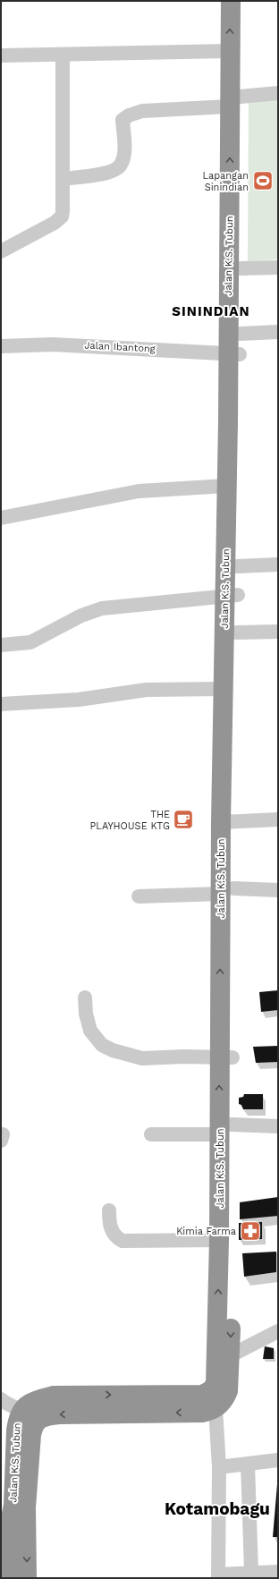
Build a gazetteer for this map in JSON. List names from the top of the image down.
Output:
{
  "streets": {
    "highway": ["Jalan K.S. Tubun"],
    "street": ["Jalan Ibantong"]
  },
  "crossings": [
    ["Jalan K.S. Tubun", "Jalan Ibantong"]
  ],
  "districts": ["SININDIAN", "Kotamobagu"],
  "places": {
    "sports": ["Lapangan Sinindian"],
    "cafe": ["THE PLAYHOUSE KTG"],
    "pharmacy": ["Kimia Farma"]
  }
}
